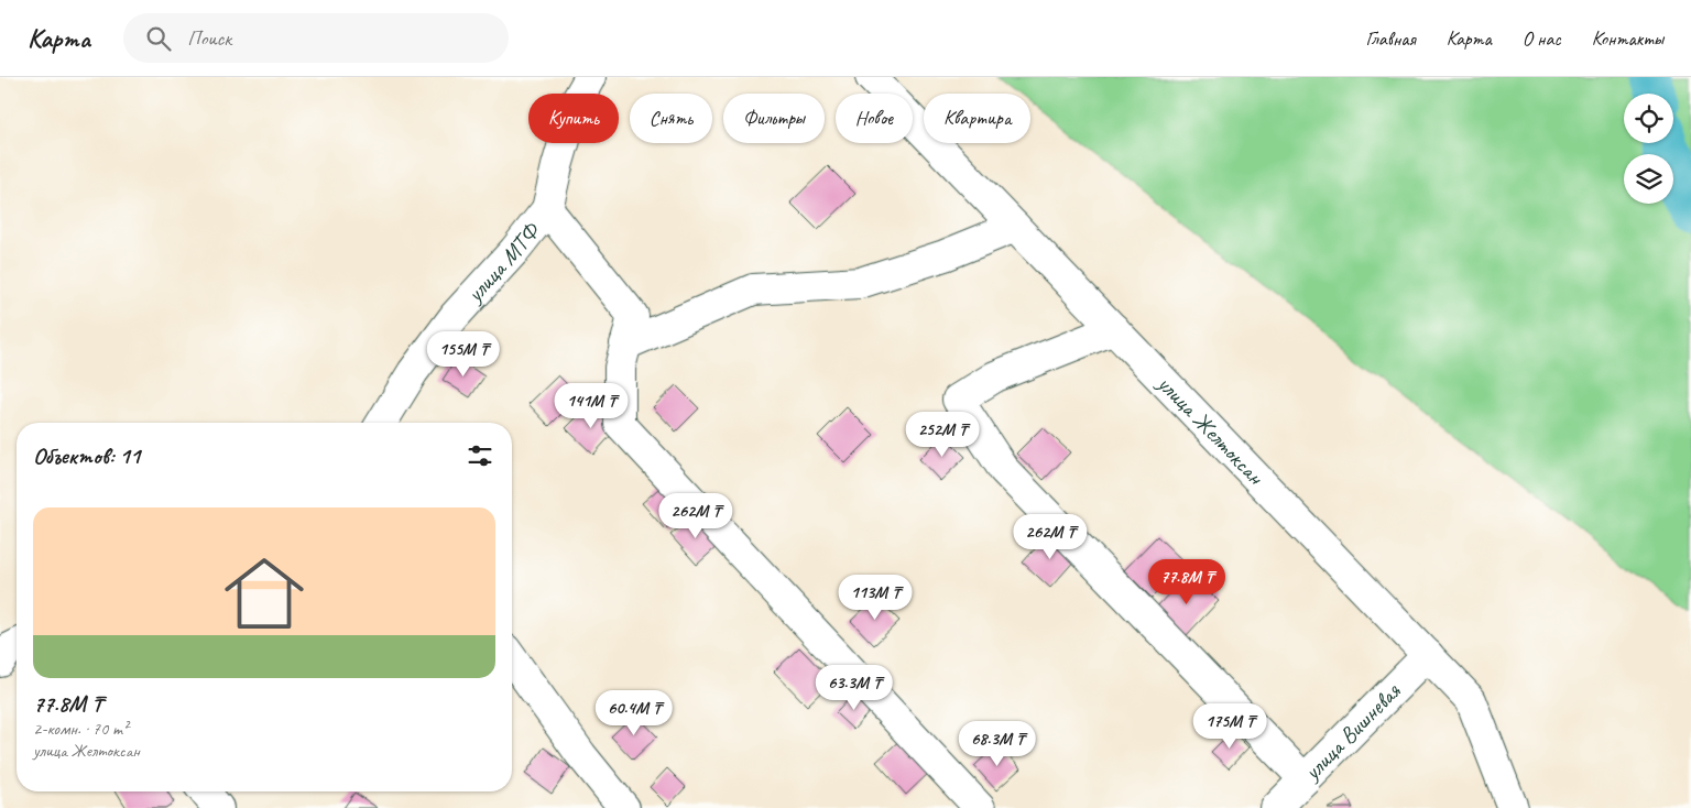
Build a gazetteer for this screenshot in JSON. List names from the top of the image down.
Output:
{
  "streets": {
    "street": ["улица МТФ", "улица Желтоксан", "улица Вишневая"]
  },
  "crossings": [
    ["улица Желтоксан", "улица Вишневая"]
  ],
  "page": {
    "header": "Карта",
    "search": "Поиск",
    "nav": [
      "Главная",
      "Карта",
      "О нас",
      "Контакты"
    ],
    "chip": [
      "Купить",
      "Снять",
      "Фильтры",
      "Новое",
      "Квартира"
    ],
    "price": [
      "155M ₸",
      "141M ₸",
      "252M ₸",
      "262M ₸",
      "262M ₸",
      "77.8M ₸",
      "113M ₸",
      "63.3M ₸",
      "60.4M ₸",
      "175M ₸",
      "68.3M ₸"
    ],
    "heading": "Объектов: 11",
    "list": [
      {
        "name": "77.8M ₸",
        "note": "2-комн. · 70 m² · улица Желтоксан"
      }
    ]
  }
}
